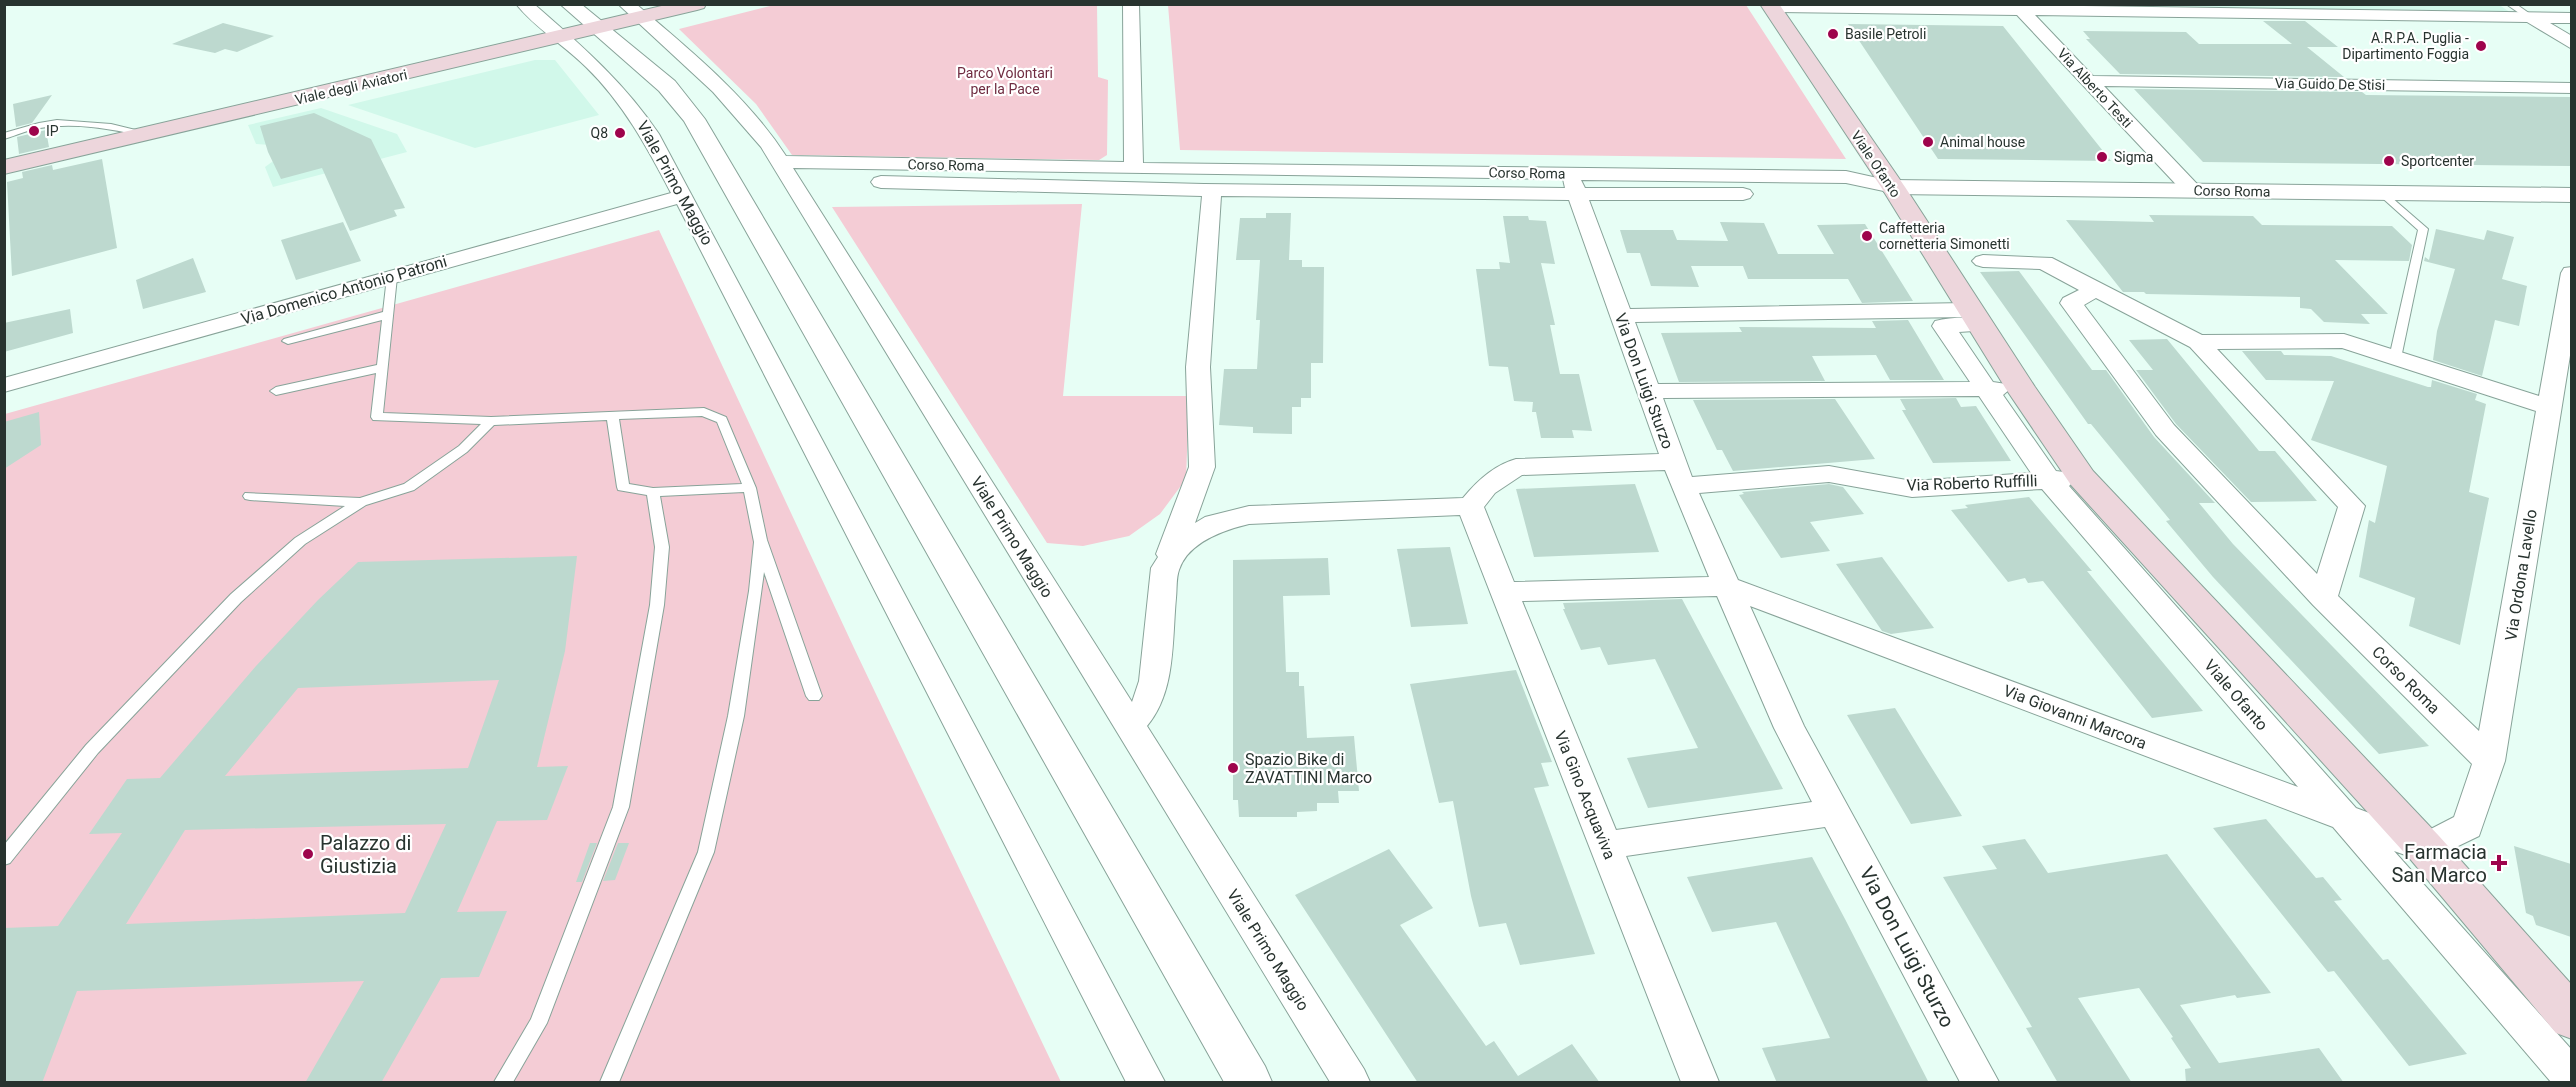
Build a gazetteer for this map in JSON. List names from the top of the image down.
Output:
{
  "streets": {
    "main road": ["Viale degli Aviatori", "Viale Ofanto"],
    "street": [
      "Via Guido De Stisi",
      "Via Alberto Testi",
      "Corso Roma",
      "Viale Primo Maggio",
      "Via Domenico Antonio Patroni",
      "Via Don Luigi Sturzo",
      "Via Roberto Ruffilli",
      "Via Ordona Lavello",
      "Via Giovanni Marcora",
      "Via Gino Acquaviva"
    ]
  },
  "crossings": [
    ["Via Guido De Stisi", "Via Alberto Testi"],
    ["Viale degli Aviatori", "Viale Primo Maggio"],
    ["Via Alberto Testi", "Corso Roma"],
    ["Viale Ofanto", "Corso Roma"],
    ["Viale Ofanto", "Via Roberto Ruffilli"],
    ["Viale Ofanto", "Via Ordona Lavello"],
    ["Viale Ofanto", "Via Giovanni Marcora"],
    ["Corso Roma", "Viale Primo Maggio"],
    ["Corso Roma", "Via Don Luigi Sturzo"],
    ["Corso Roma", "Via Ordona Lavello"],
    ["Viale Primo Maggio", "Via Domenico Antonio Patroni"],
    ["Via Don Luigi Sturzo", "Via Roberto Ruffilli"],
    ["Via Don Luigi Sturzo", "Via Giovanni Marcora"],
    ["Via Ordona Lavello", "Via Giovanni Marcora"]
  ],
  "parks": ["Parco Volontari per la Pace"],
  "places": {
    "other": [
      "Basile Petroli",
      "A.R.P.A. Puglia - Dipartimento Foggia",
      "IP",
      "Q8",
      "Animal house",
      "Sigma",
      "Sportcenter",
      "Caffetteria cornetteria Simonetti",
      "Spazio Bike di ZAVATTINI Marco",
      "Palazzo di Giustizia"
    ],
    "health": ["Farmacia San Marco"]
  }
}
